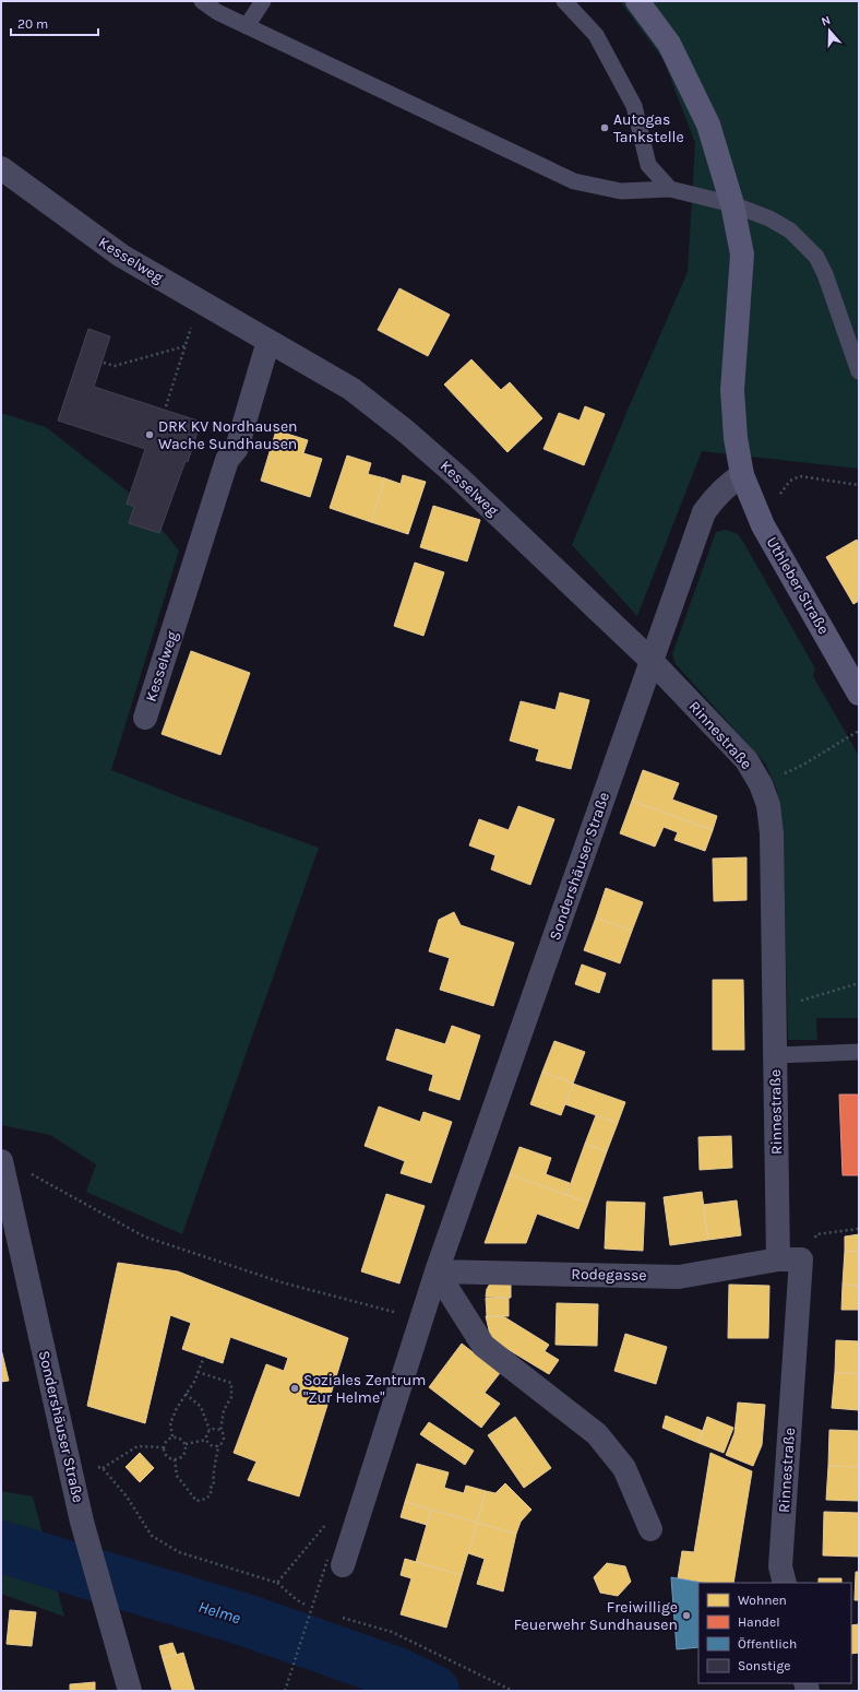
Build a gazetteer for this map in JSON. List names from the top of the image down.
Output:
{
  "streets": {
    "street": [
      "Kesselweg",
      "Uthleber Straße",
      "Rinnestraße",
      "Sondershäuser Straße",
      "Rodegasse"
    ]
  },
  "crossings": [
    ["Kesselweg", "Rinnestraße"],
    ["Kesselweg", "Sondershäuser Straße"],
    ["Uthleber Straße", "Sondershäuser Straße"],
    ["Rinnestraße", "Sondershäuser Straße"],
    ["Rinnestraße", "Rodegasse"],
    ["Sondershäuser Straße", "Rodegasse"]
  ],
  "water": ["Helme"],
  "places": [
    "Autogas Tankstelle",
    "DRK KV Nordhausen Wache Sundhausen",
    "Soziales Zentrum \"Zur Helme\"",
    "Freiwillige Feuerwehr Sundhausen"
  ],
  "legend": [
    "Wohnen",
    "Handel",
    "Öffentlich",
    "Sonstige"
  ],
  "scale_bar": "20 m",
  "north": "top"
}
